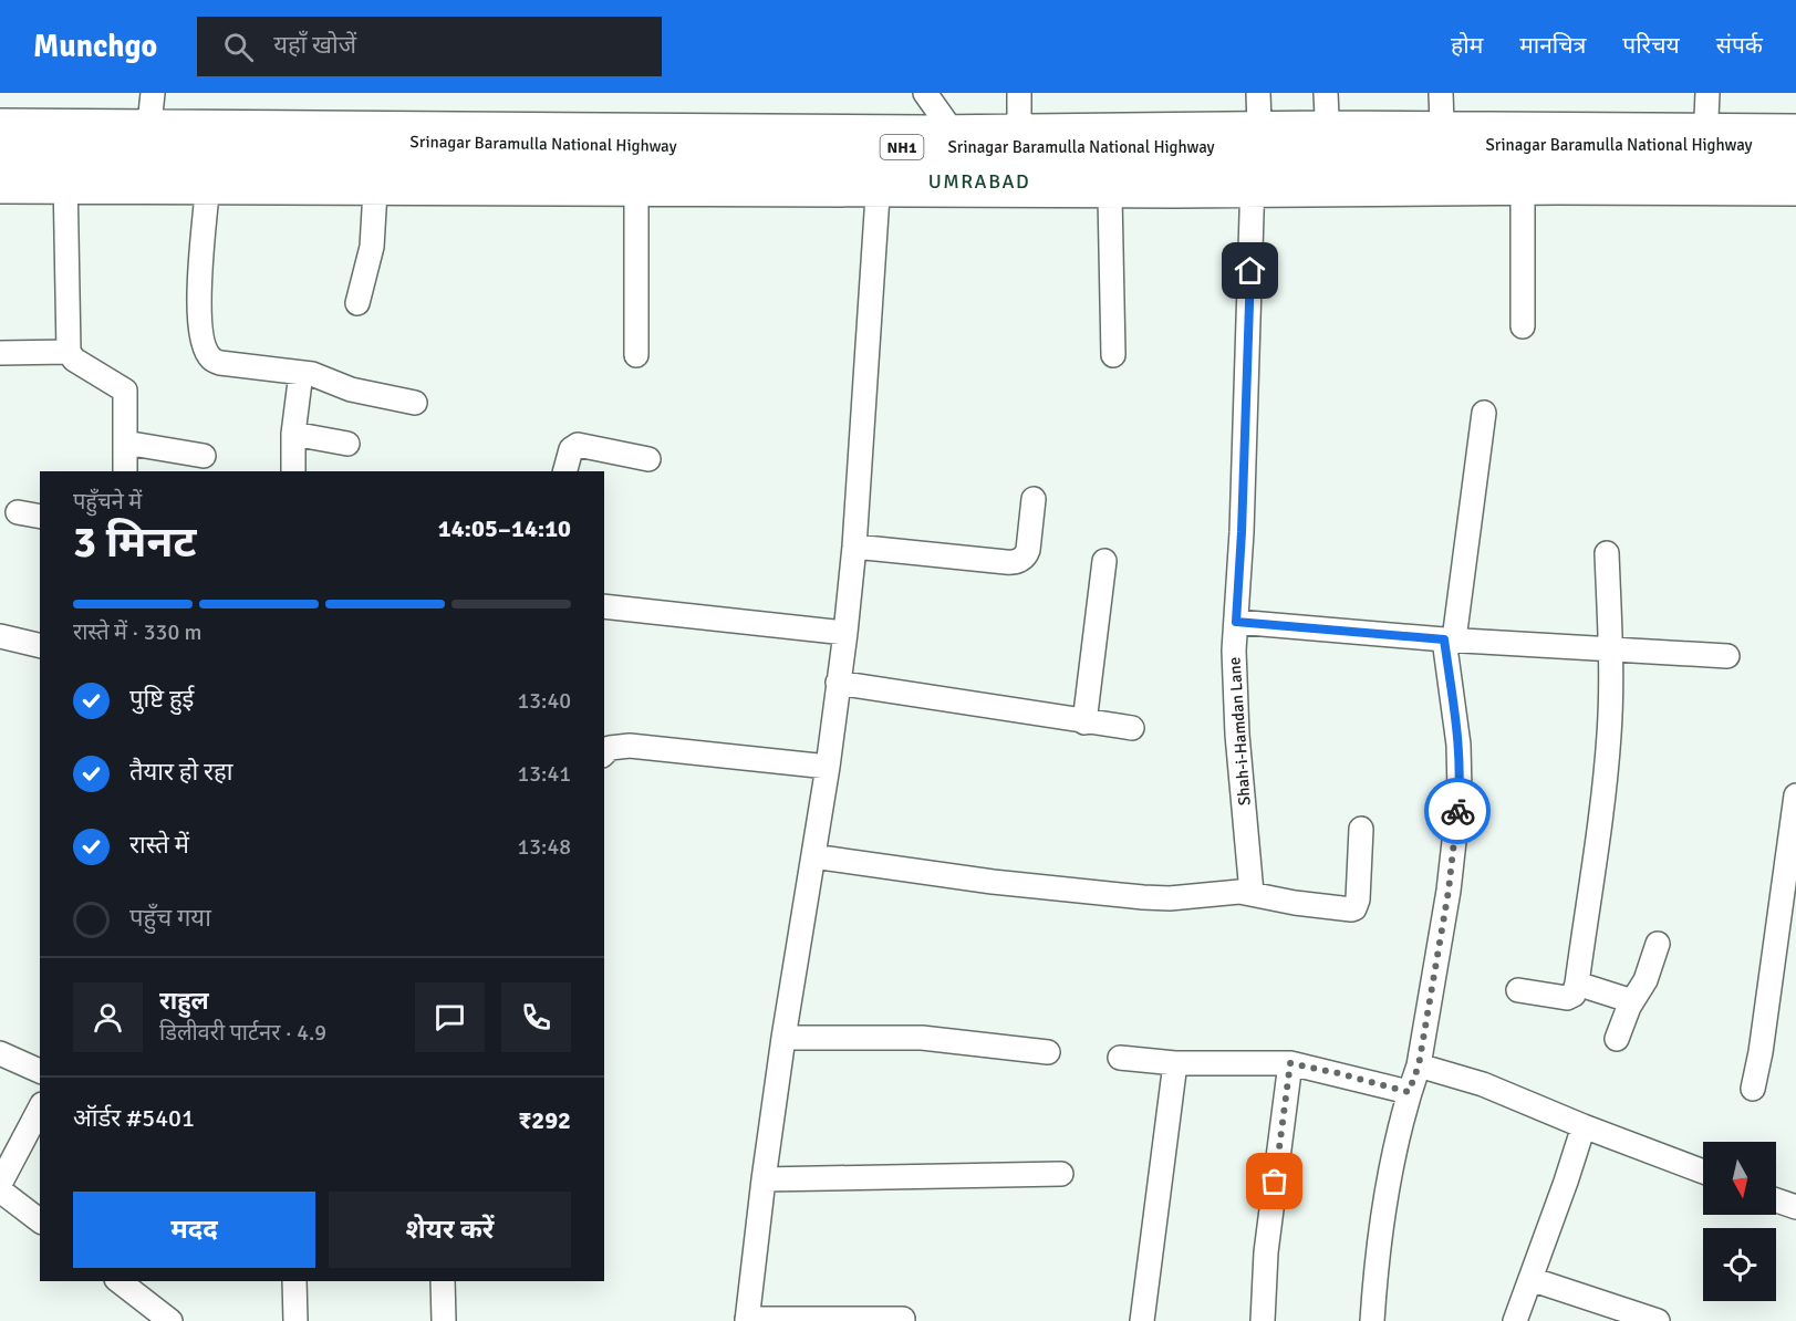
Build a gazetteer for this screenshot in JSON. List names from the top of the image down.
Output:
{
  "streets": {
    "highway": ["Srinagar Baramulla National Highway", "NH1"],
    "street": ["Shah-i-Hamdan Lane"]
  },
  "crossings": [
    ["Srinagar Baramulla National Highway", "NH1"],
    ["NH1", "Shah-i-Hamdan Lane"]
  ],
  "districts": ["UMRABAD"],
  "north": "bottom",
  "page": {
    "header": "Munchgo",
    "search": "यहाँ खोजें",
    "nav": [
      "होम",
      "मानचित्र",
      "परिचय",
      "संपर्क"
    ],
    "heading": ["3 मिनट", "पहुँचने में", "14:05–14:10"],
    "panel": [
      "राहुल",
      "डिलीवरी पार्टनर · 4.9",
      "ऑर्डर #5401",
      "₹292"
    ],
    "bar": "रास्ते में · 330 m",
    "list": [
      ["पुष्टि हुई", "13:40"],
      ["तैयार हो रहा", "13:41"],
      ["रास्ते में", "13:48"],
      "पहुँच गया"
    ],
    "buttons": ["मदद", "शेयर करें"]
  }
}
